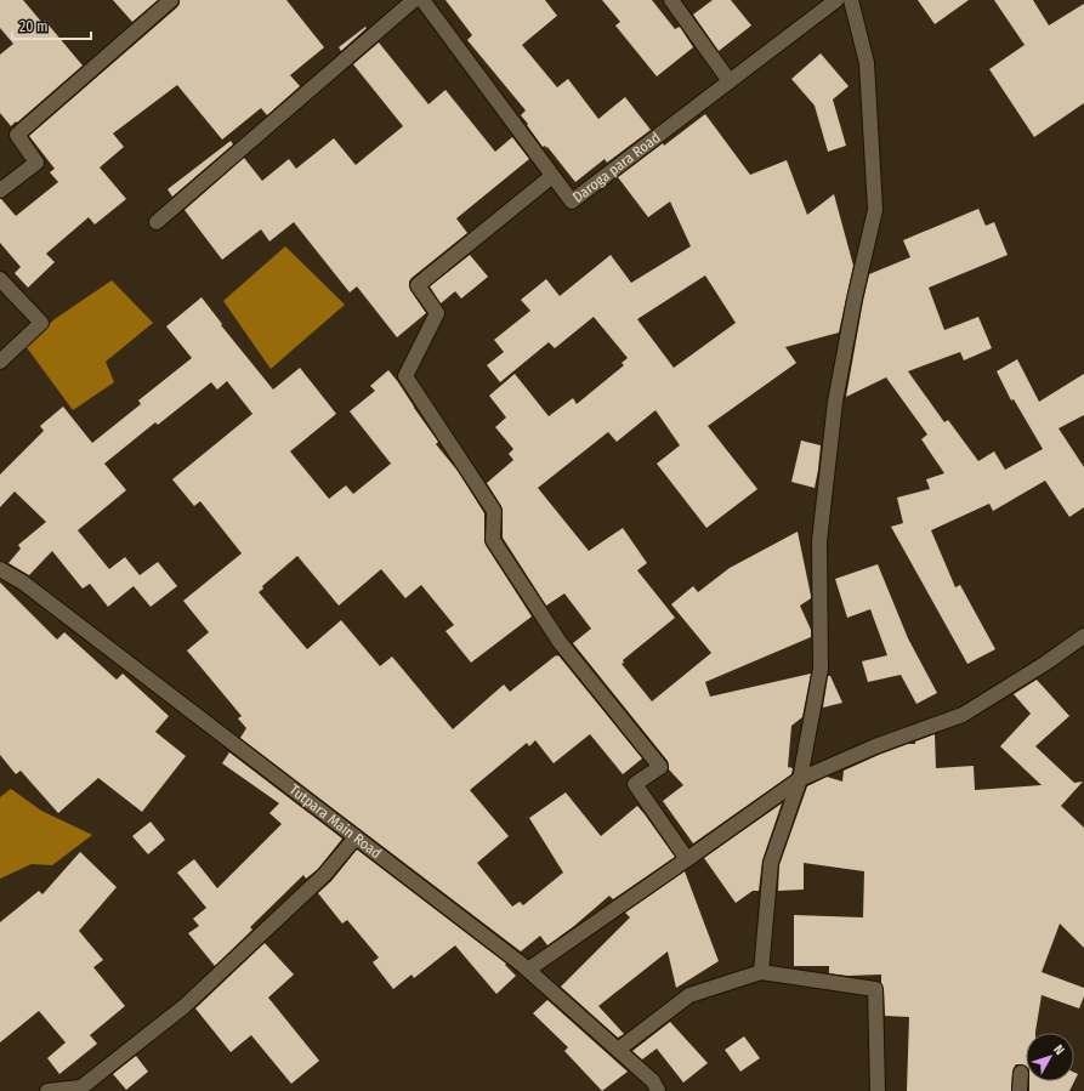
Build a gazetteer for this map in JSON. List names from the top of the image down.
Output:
{
  "streets": {
    "street": ["Daroga para Road", "Tutpara Main Road"]
  },
  "scale_bar": "20 m",
  "north": "top right"
}
